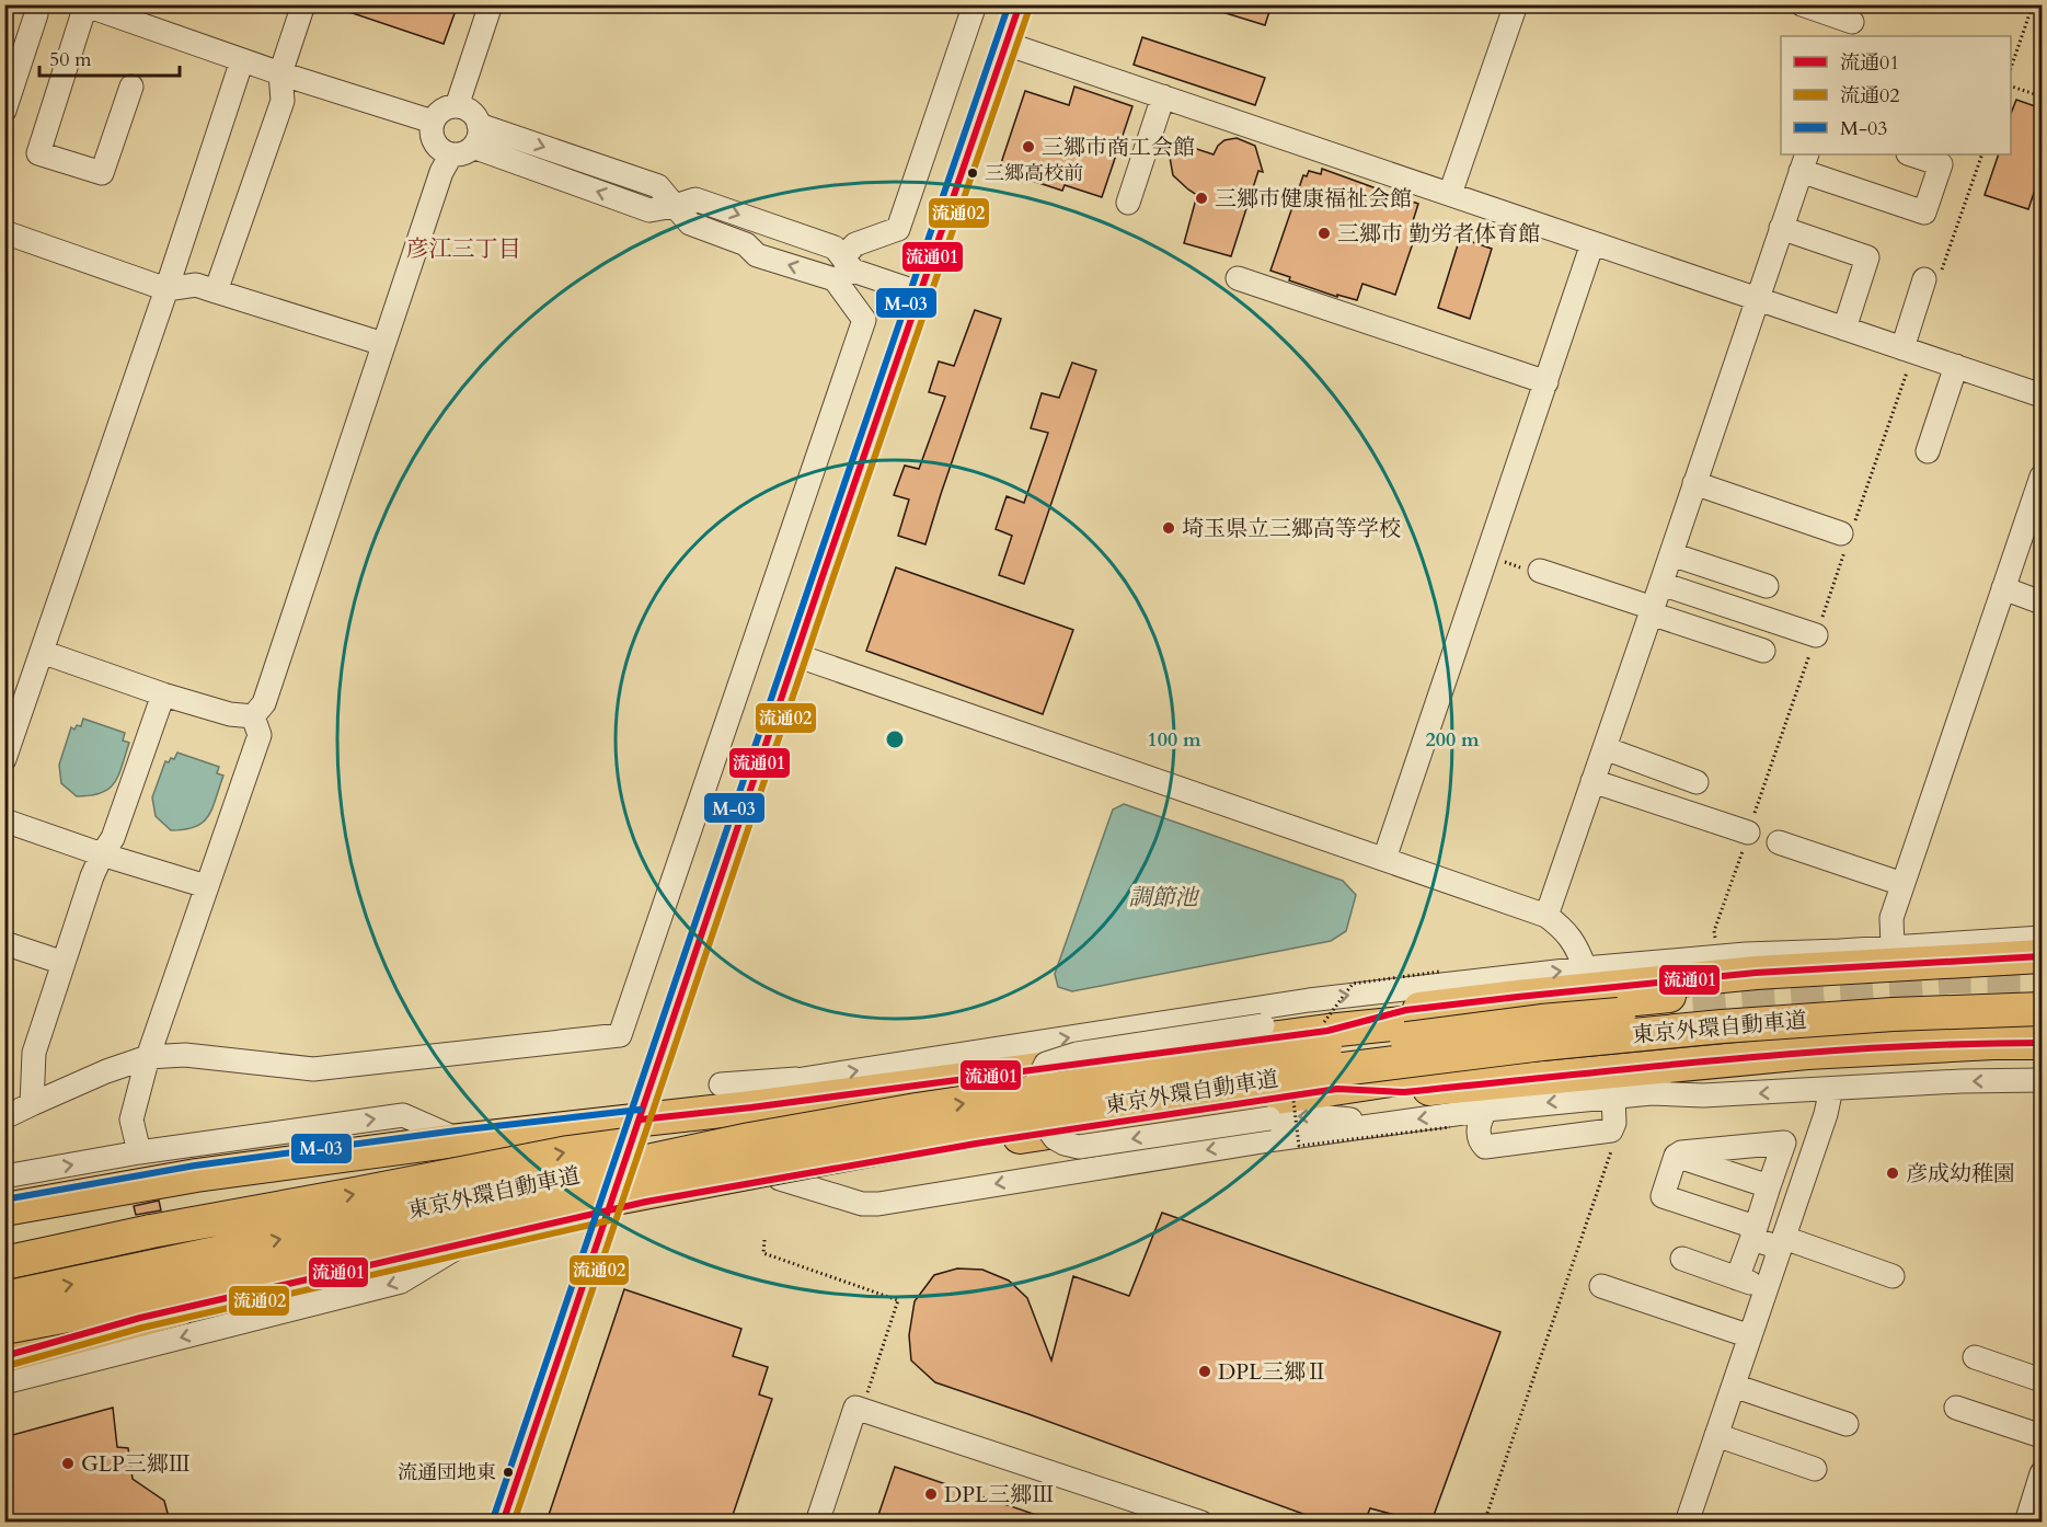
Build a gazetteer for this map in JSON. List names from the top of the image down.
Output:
{
  "streets": {
    "highway": ["東京外環自動車道"]
  },
  "districts": ["彦江三丁目"],
  "water": ["調節池"],
  "places": [
    "三郷市商工会館",
    "三郷高校前",
    "三郷市健康福祉会館",
    "三郷市 勤労者体育館",
    "埼玉県立三郷高等学校",
    "彦成幼稚園",
    "DPL三郷Ⅱ",
    "GLP三郷Ⅲ",
    "流通団地東",
    "DPL三郷Ⅲ"
  ],
  "lines": ["transit line 流通01", "transit line M-03", "transit line 流通02"],
  "legend": ["流通01", "流通02", "M-03"],
  "scale_bar": "50 m",
  "rings": ["100 m", "200 m"]
}
